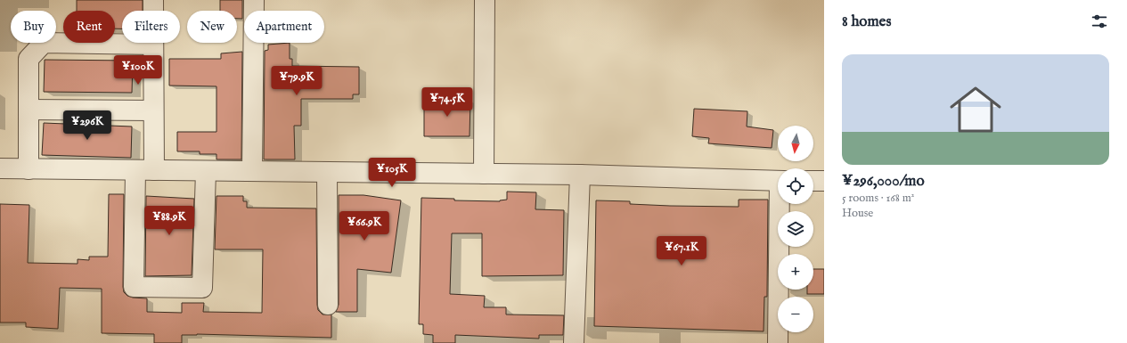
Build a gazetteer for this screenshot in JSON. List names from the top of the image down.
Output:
{
  "north": "bottom",
  "page": {
    "heading": "8 homes",
    "chip": [
      "Buy",
      "Rent",
      "Filters",
      "New",
      "Apartment"
    ],
    "list": [
      {
        "name": "¥296,000/mo",
        "note": "5 rooms · 168 m² · House"
      }
    ],
    "price": [
      "¥100K",
      "¥79.9K",
      "¥74.5K",
      "¥296K",
      "¥105K",
      "¥88.9K",
      "¥66.9K",
      "¥67.1K"
    ],
    "map_buttons": ["+", "−"]
  }
}
